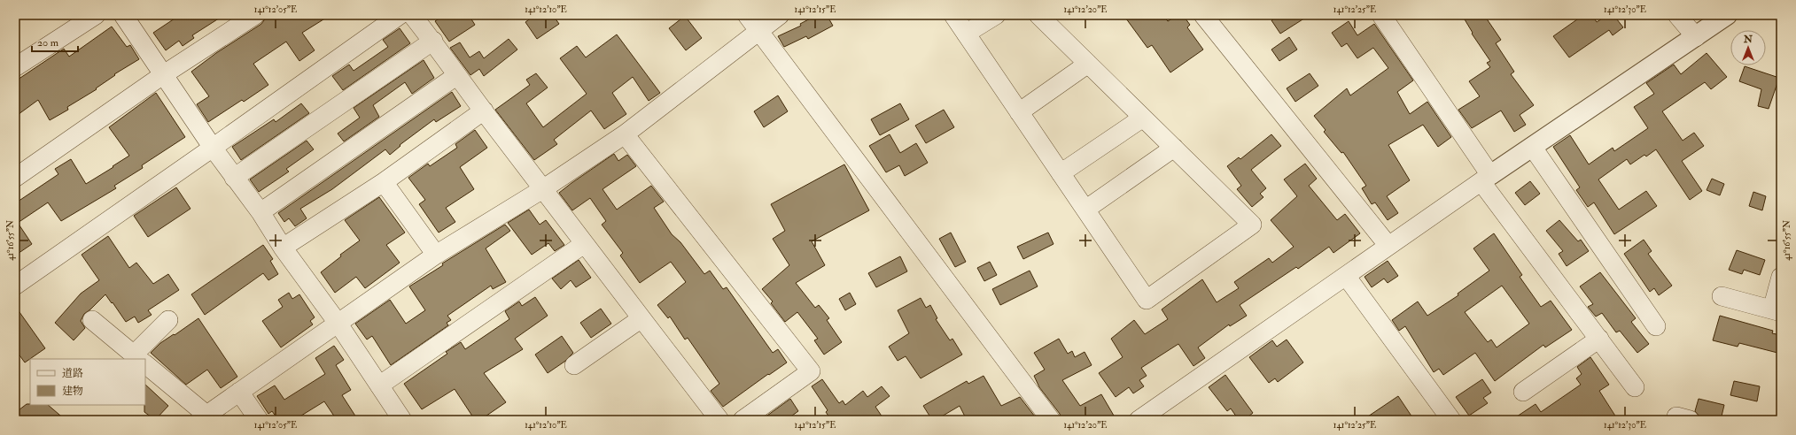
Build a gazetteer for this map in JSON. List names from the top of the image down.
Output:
{
  "legend": ["道路", "建物"],
  "scale_bar": "20 m",
  "north": "top",
  "coordinates": [
    "141°12'05\"E",
    "141°12'10\"E",
    "141°12'15\"E",
    "141°12'20\"E",
    "141°12'25\"E",
    "141°12'30\"E",
    "41°16'55\"N"
  ]
}
